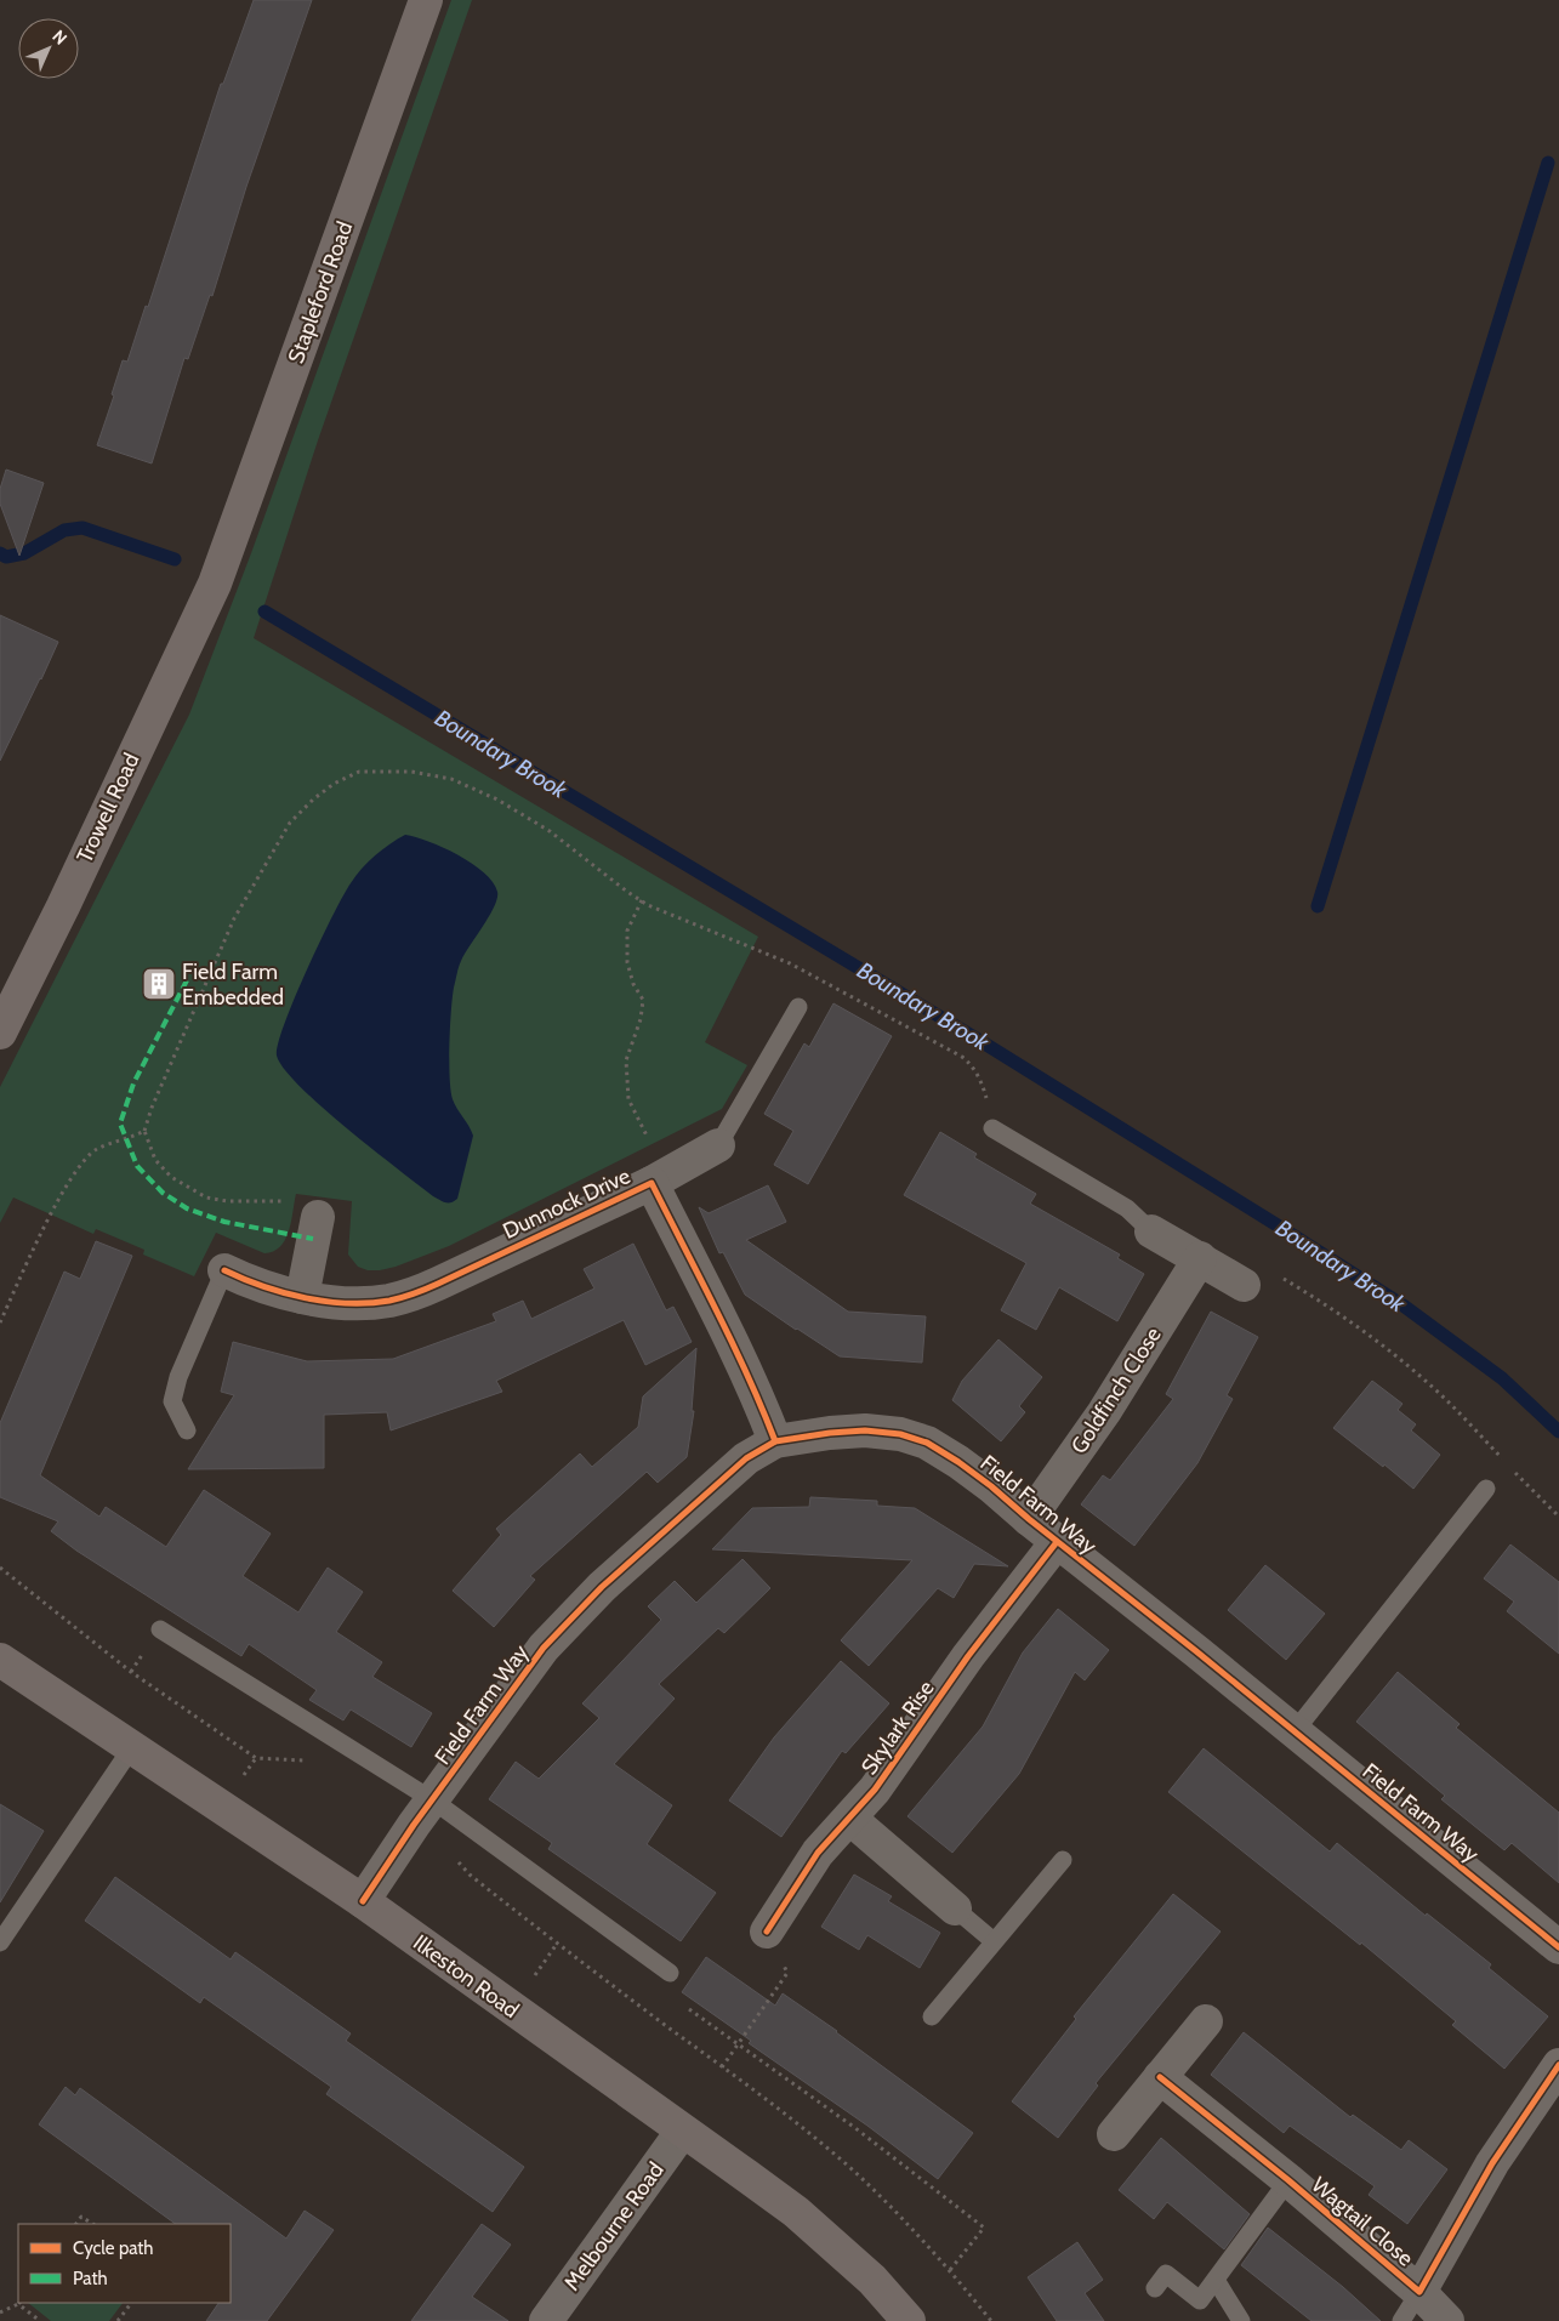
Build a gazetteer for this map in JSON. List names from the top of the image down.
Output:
{
  "streets": {
    "main road": ["Stapleford Road", "Trowell Road", "Ilkeston Road"],
    "street": [
      "Dunnock Drive",
      "Goldfinch Close",
      "Field Farm Way",
      "Skylark Rise",
      "Wagtail Close",
      "Melbourne Road"
    ]
  },
  "crossings": [
    ["Stapleford Road", "Trowell Road"],
    ["Dunnock Drive", "Field Farm Way"],
    ["Goldfinch Close", "Field Farm Way"],
    ["Field Farm Way", "Skylark Rise"],
    ["Field Farm Way", "Ilkeston Road"],
    ["Ilkeston Road", "Melbourne Road"]
  ],
  "water": ["Boundary Brook"],
  "places": {
    "building": ["Field Farm Embedded"]
  },
  "legend": ["Cycle path", "Path"],
  "north": "top right"
}
